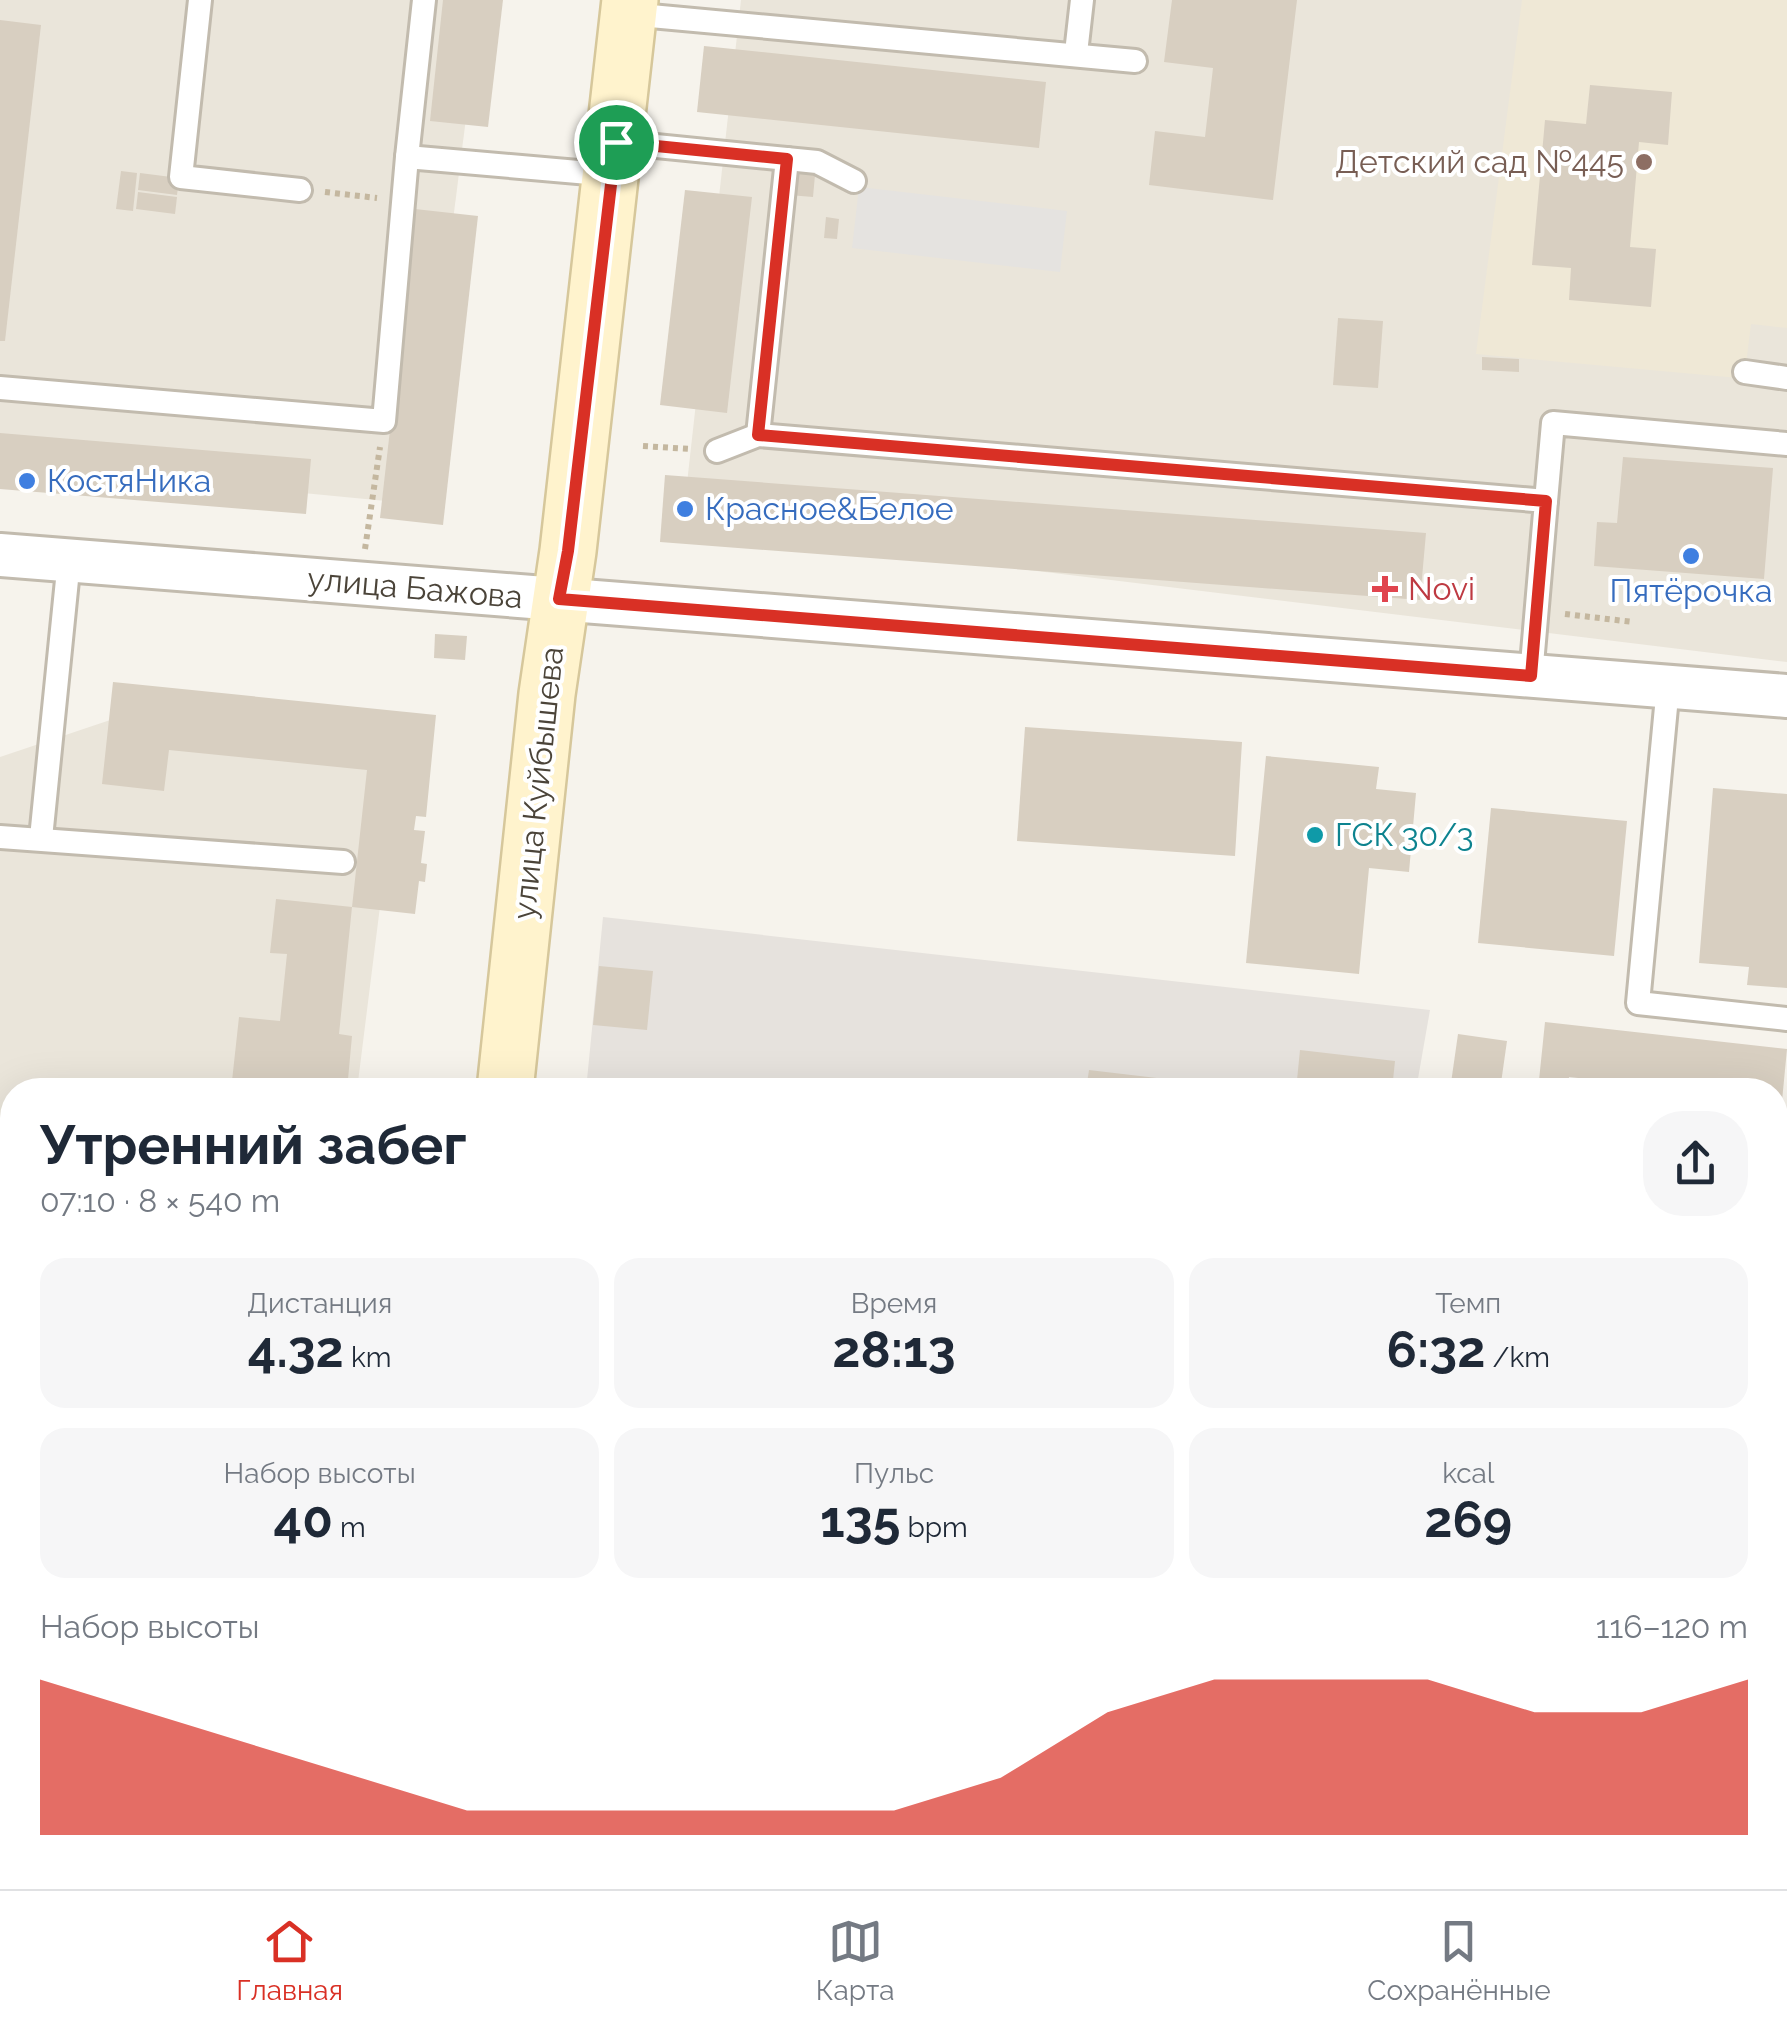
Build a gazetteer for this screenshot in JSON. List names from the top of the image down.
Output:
{
  "streets": {
    "main road": ["улица Куйбышева"],
    "street": ["улица Бажова"]
  },
  "crossings": [
    ["улица Бажова", "улица Куйбышева"]
  ],
  "places": {
    "other": [
      "Детский сад №445",
      "КостяНика",
      "Красное&Белое",
      "Пятёрочка",
      "ГСК 30/3"
    ],
    "health": ["Novi"]
  },
  "page": {
    "heading": ["Утренний забег", "07:10 · 8 × 540 m"],
    "stats": [
      ["Дистанция", "4.32 km"],
      ["Время", "28:13"],
      ["Темп", "6:32 /km"],
      ["Набор высоты", "40 m"],
      ["Пульс", "135 bpm"],
      ["kcal", "269"]
    ],
    "chart": ["Набор высоты", "116–120 m"],
    "tabs": ["Главная", "Карта", "Сохранённые"]
  }
}
